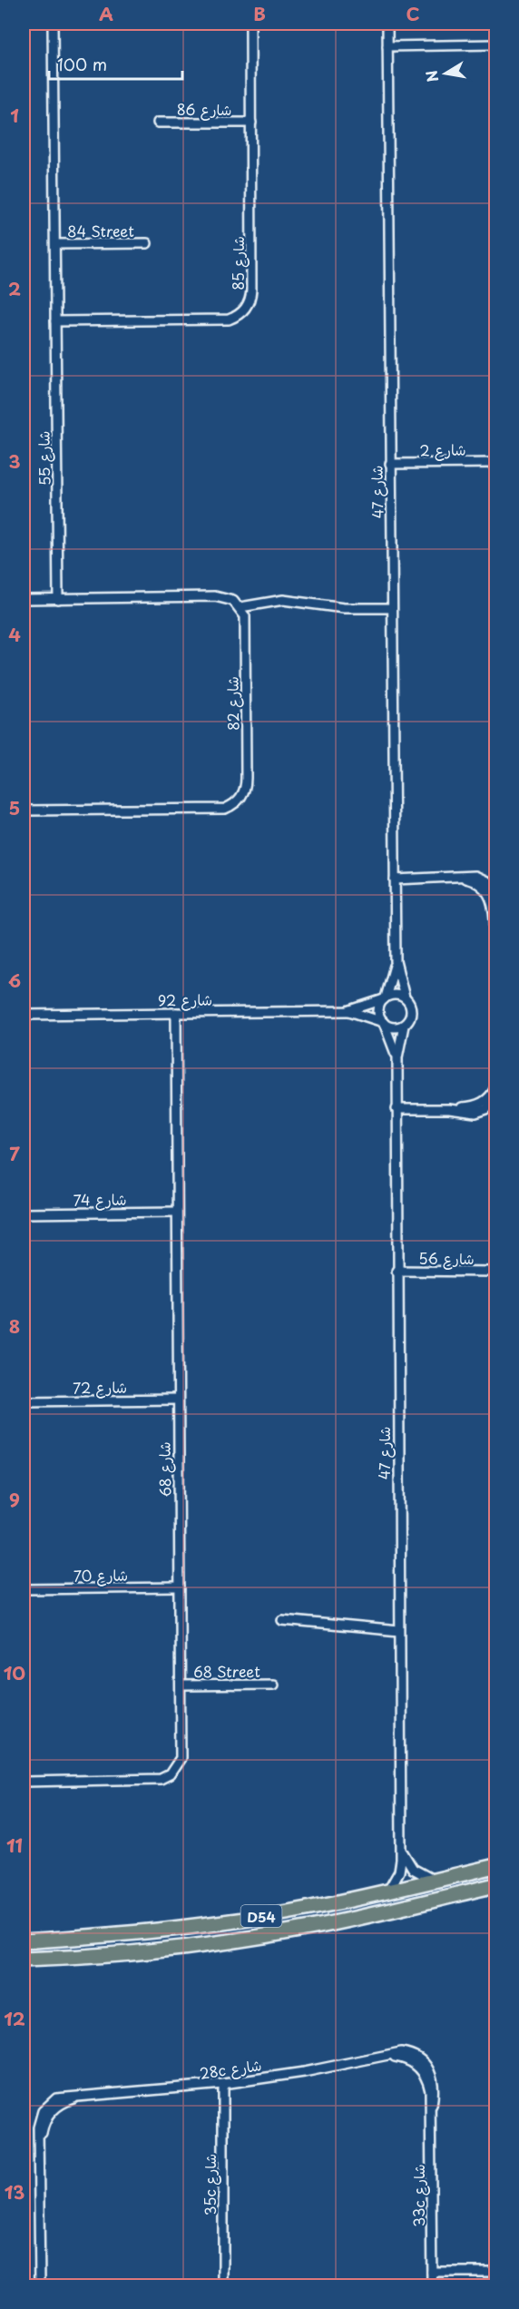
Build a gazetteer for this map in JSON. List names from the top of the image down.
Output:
{
  "streets": {
    "main road": ["D54"],
    "street": [
      "شارع 86",
      "84 Street",
      "شارع 85",
      "شارع 2",
      "شارع 55",
      "شارع 47",
      "شارع 82",
      "شارع 92",
      "شارع 74",
      "شارع 56",
      "شارع 72",
      "شارع 68",
      "شارع 70",
      "68 Street",
      "28c شارع",
      "35c شارع",
      "33c شارع"
    ]
  },
  "crossings": [
    ["شارع 86", "شارع 85"],
    ["84 Street", "شارع 55"],
    ["شارع 85", "شارع 55"],
    ["شارع 2", "شارع 47"],
    ["شارع 47", "شارع 92"],
    ["شارع 47", "شارع 56"],
    ["شارع 47", "D54"],
    ["شارع 92", "شارع 68"],
    ["شارع 74", "شارع 68"],
    ["شارع 72", "شارع 68"],
    ["شارع 68", "شارع 70"],
    ["شارع 68", "68 Street"],
    ["28c شارع", "35c شارع"],
    ["28c شارع", "33c شارع"]
  ],
  "scale_bar": "100 m",
  "north": "left",
  "grid": {
    "columns": ["A", "B", "C"],
    "rows": [
      "1",
      "2",
      "3",
      "4",
      "5",
      "6",
      "7",
      "8",
      "9",
      "10",
      "11",
      "12",
      "13"
    ]
  }
}
